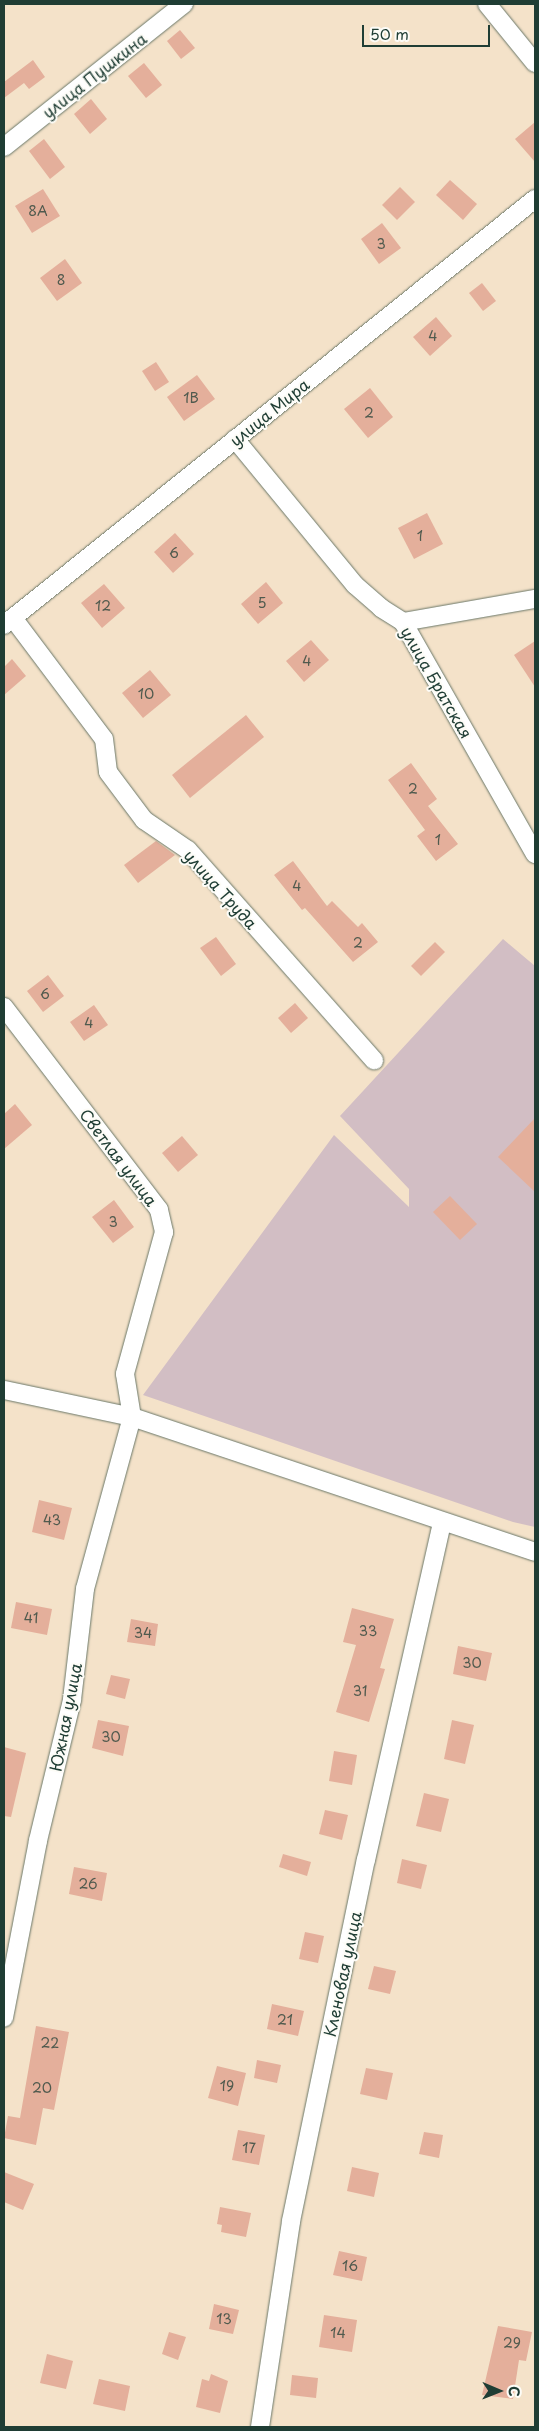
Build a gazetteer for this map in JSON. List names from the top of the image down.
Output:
{
  "streets": {
    "street": [
      "улица Пушкина",
      "улица Мира",
      "улица Братская",
      "улица Труда",
      "Светлая улица",
      "Южная улица",
      "Кленовая улица"
    ]
  },
  "crossings": [
    ["улица Мира", "улица Братская"],
    ["улица Мира", "улица Труда"],
    ["Светлая улица", "Южная улица"]
  ],
  "house_numbers": [
    "8А",
    "3",
    "8",
    "4",
    "1В",
    "2",
    "1",
    "6",
    "5",
    "12",
    "4",
    "10",
    "2",
    "1",
    "4",
    "2",
    "6",
    "4",
    "3",
    "43",
    "41",
    "33",
    "34",
    "30",
    "31",
    "30",
    "26",
    "21",
    "22",
    "19",
    "20",
    "17",
    "16",
    "13",
    "14",
    "29"
  ],
  "scale_bar": "50 m",
  "north": "right"
}
